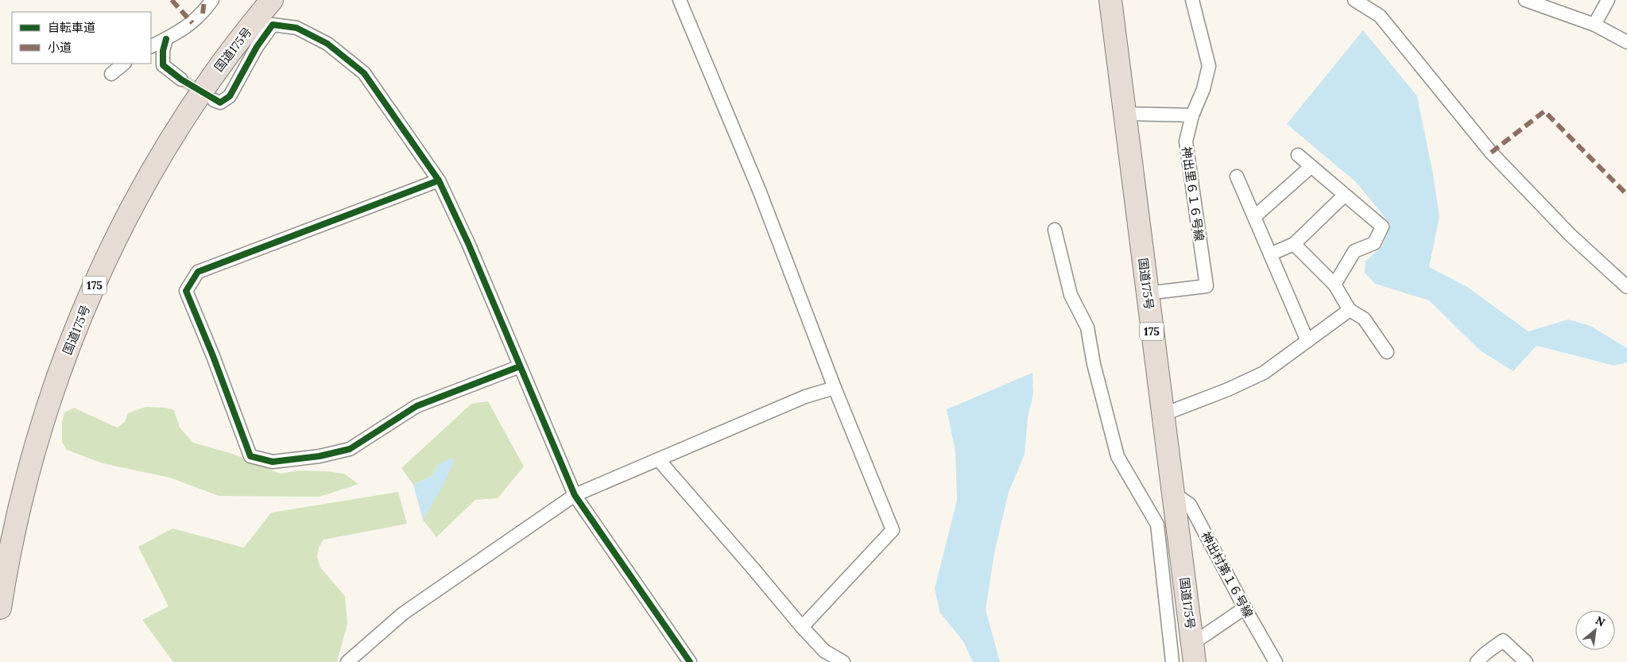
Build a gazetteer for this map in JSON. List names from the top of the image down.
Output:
{
  "streets": {
    "highway": ["国道175号", "175"],
    "street": ["神出里６１６号線", "神出村第１６号線"]
  },
  "crossings": [
    ["国道175号", "神出里６１６号線"],
    ["国道175号", "神出村第１６号線"]
  ],
  "legend": ["自転車道", "小道"],
  "north": "top right"
}
